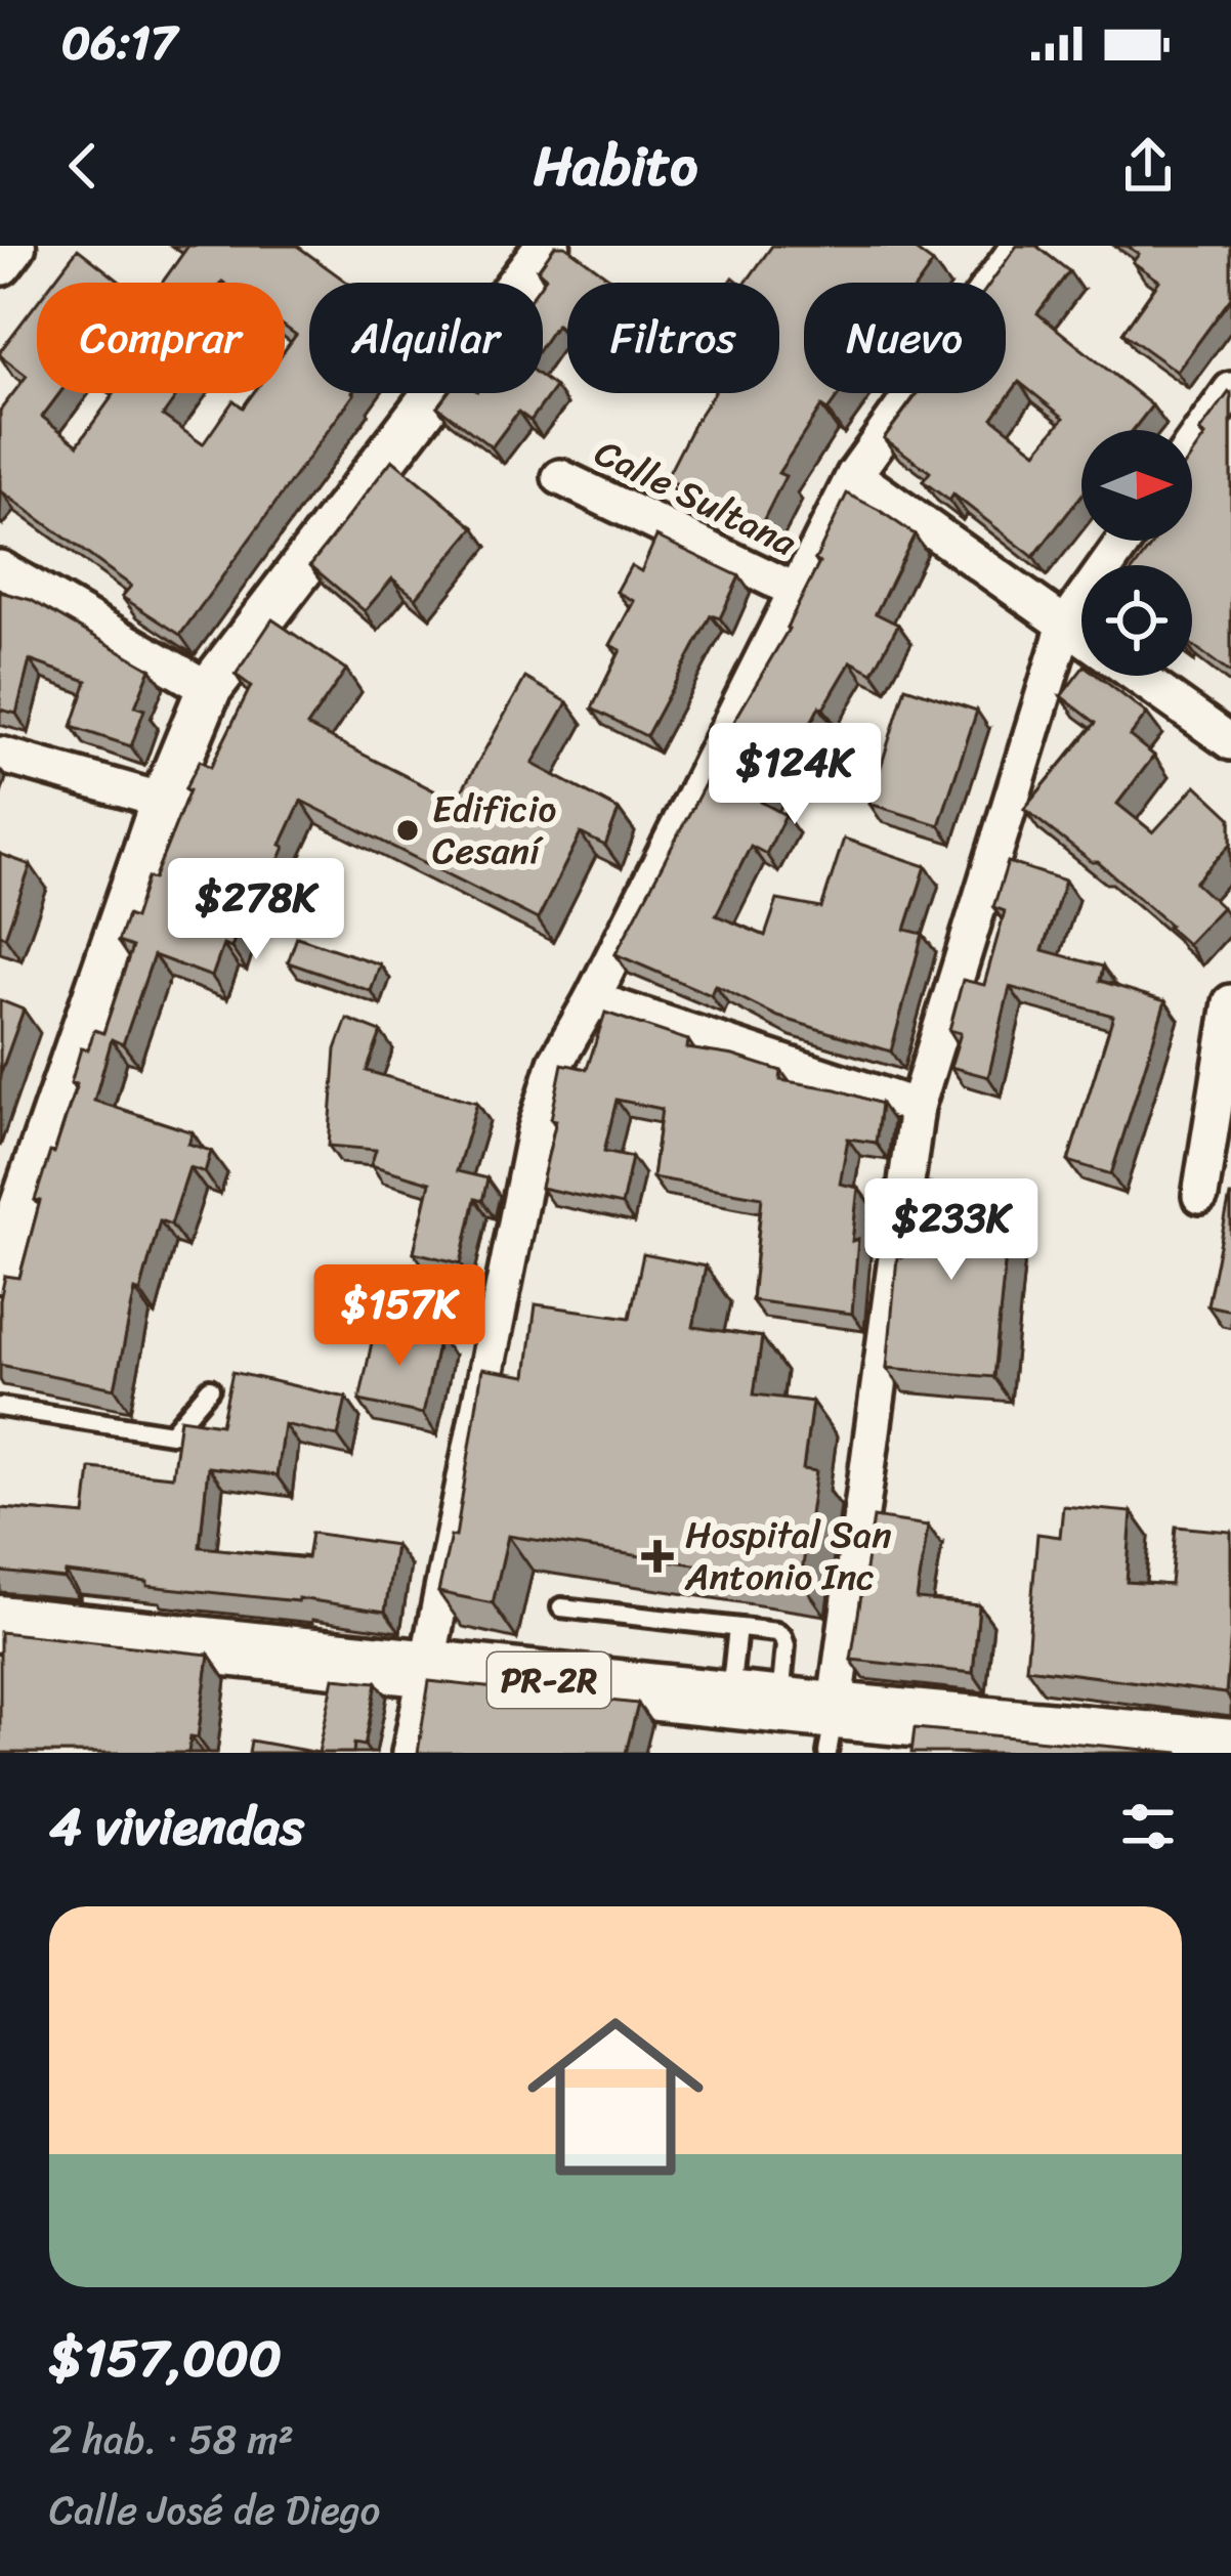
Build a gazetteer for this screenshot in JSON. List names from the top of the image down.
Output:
{
  "streets": {
    "main road": ["PR-2R"],
    "street": ["Calle Sultana"]
  },
  "places": {
    "other": ["Edificio Cesaní"],
    "health": ["Hospital San Antonio Inc"]
  },
  "north": "right",
  "page": {
    "status": "06:17",
    "header": "Habito",
    "chip": [
      "Comprar",
      "Alquilar",
      "Filtros",
      "Nuevo"
    ],
    "price": [
      "$124K",
      "$278K",
      "$233K",
      "$157K"
    ],
    "heading": "4 viviendas",
    "list": [
      {
        "name": "$157,000",
        "note": "2 hab. · 58 m² · Calle José de Diego"
      }
    ]
  }
}
